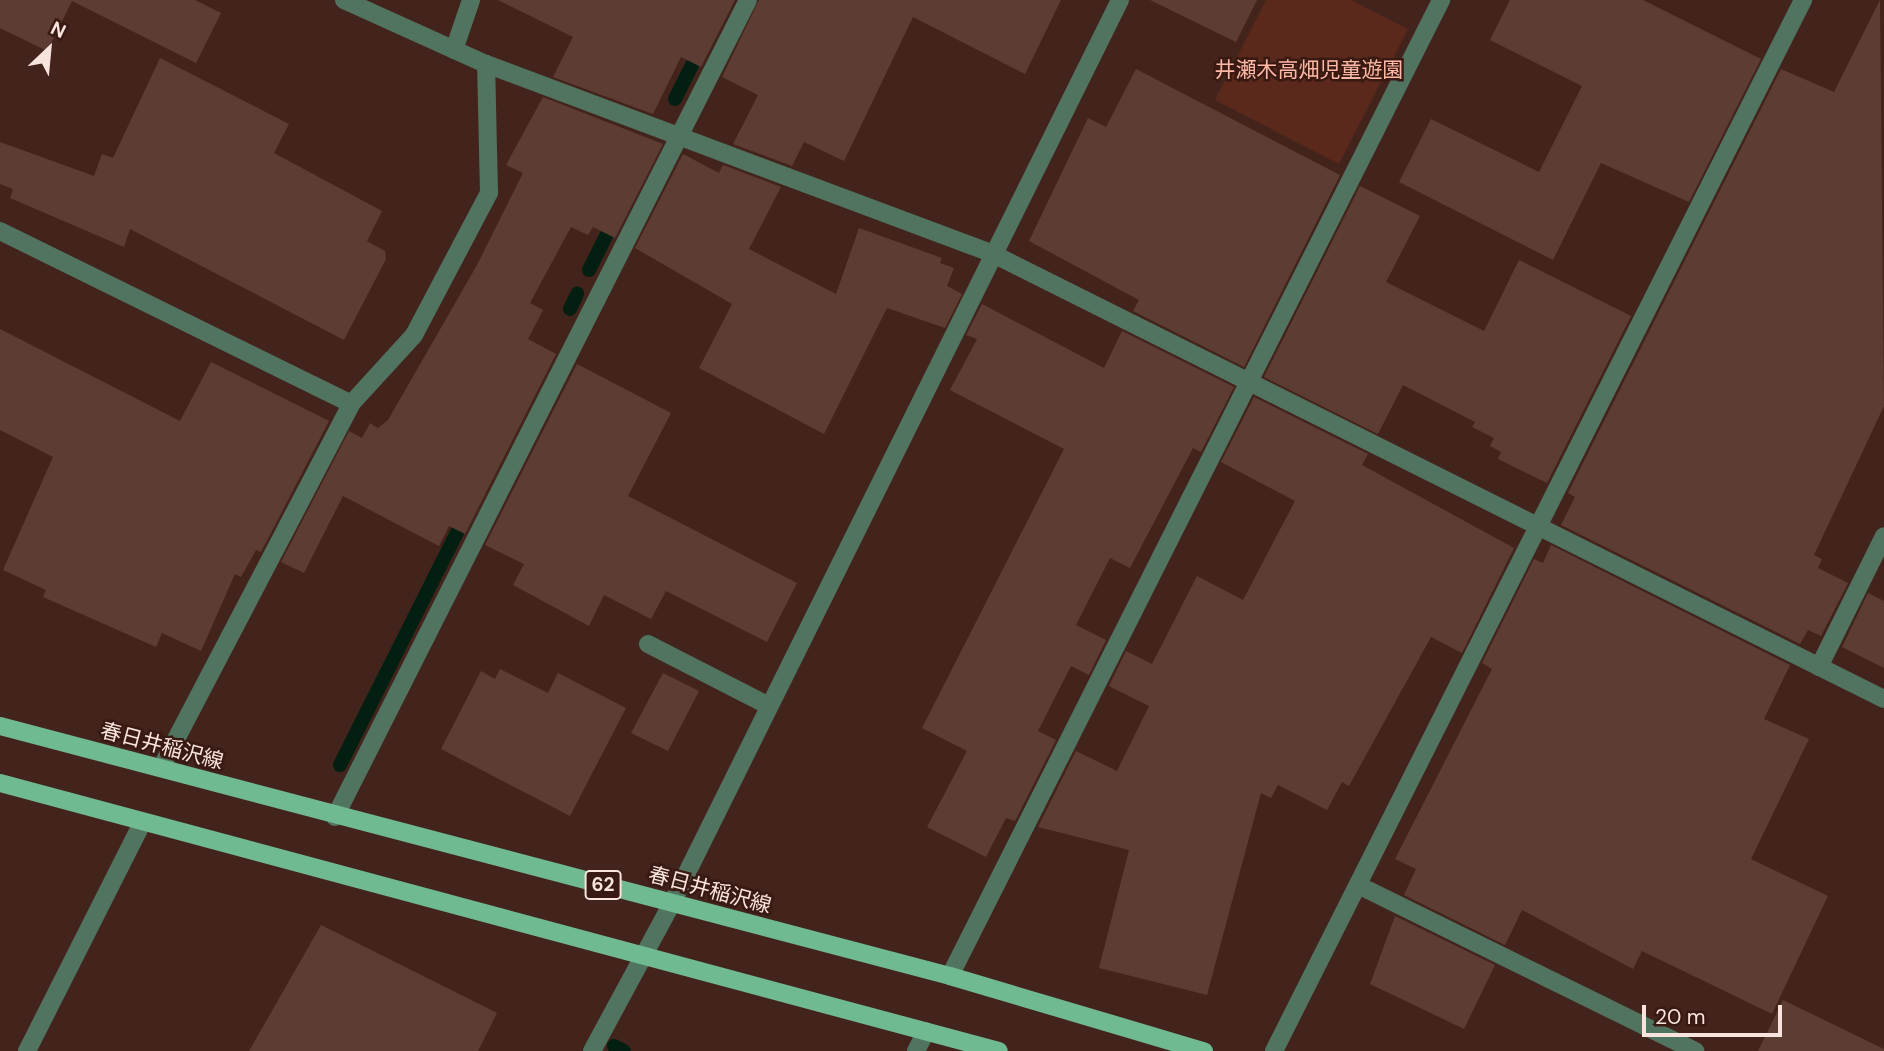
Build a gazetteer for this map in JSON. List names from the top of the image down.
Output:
{
  "streets": {
    "main road": ["春日井稲沢線", "62"]
  },
  "parks": ["井瀬木高畑児童遊園"],
  "scale_bar": "20 m",
  "north": "top right"
}
